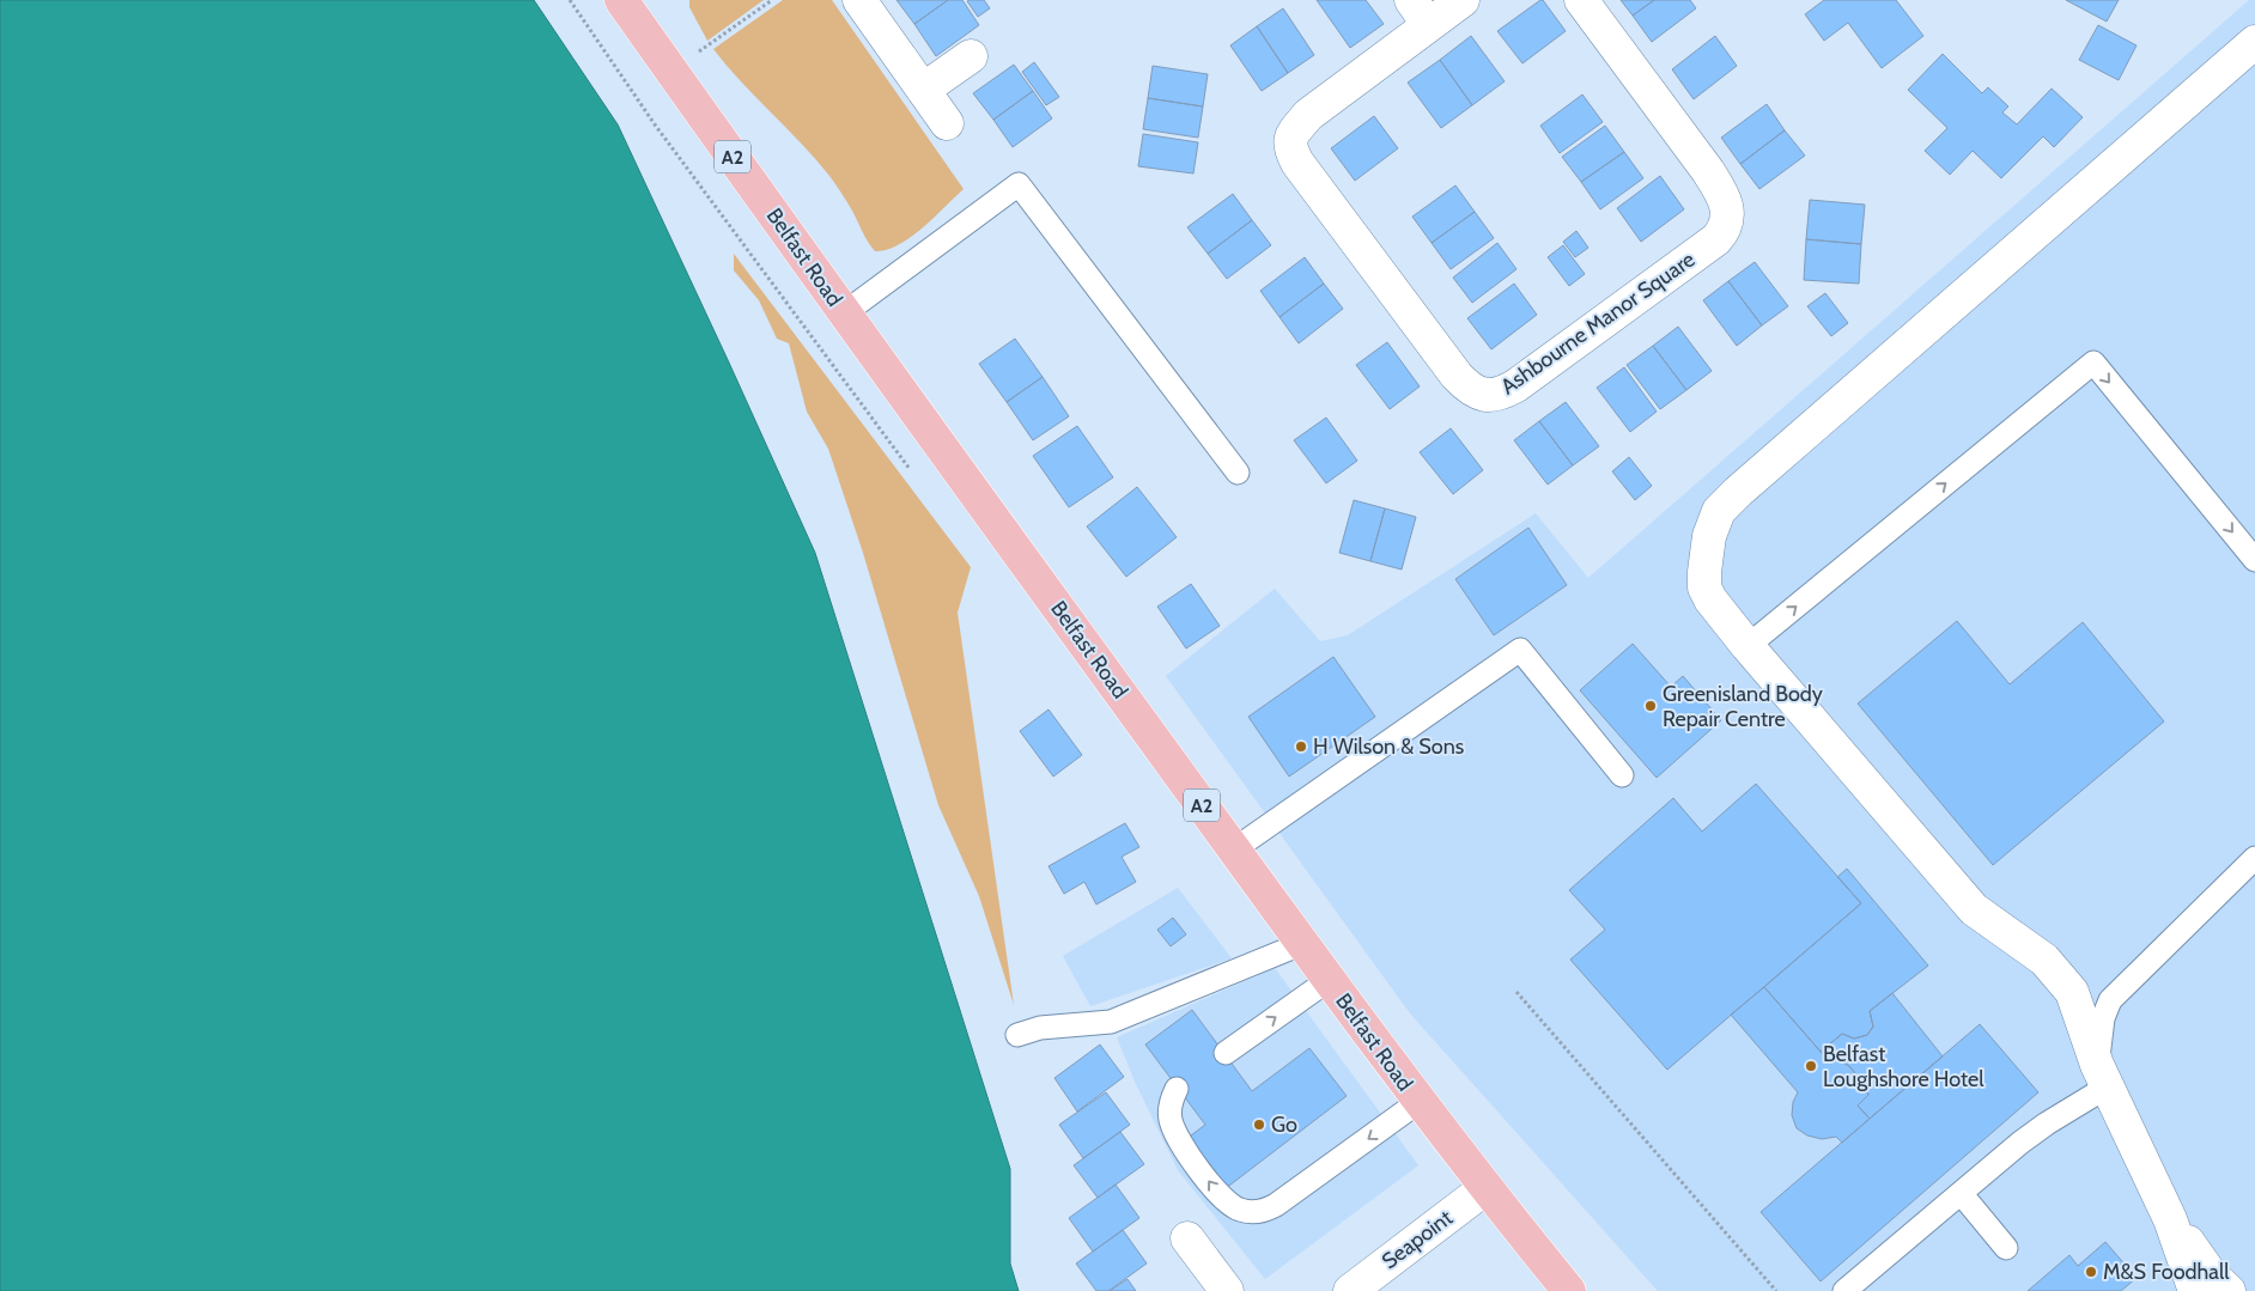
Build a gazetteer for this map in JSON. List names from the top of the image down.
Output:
{
  "streets": {
    "highway": ["A2", "Belfast Road"],
    "street": ["Ashbourne Manor Square", "Seapoint"]
  },
  "crossings": [
    ["Belfast Road", "Seapoint"]
  ],
  "places": [
    "Greenisland Body Repair Centre",
    "H Wilson & Sons",
    "Belfast Loughshore Hotel",
    "Go",
    "M&S Foodhall"
  ]
}
